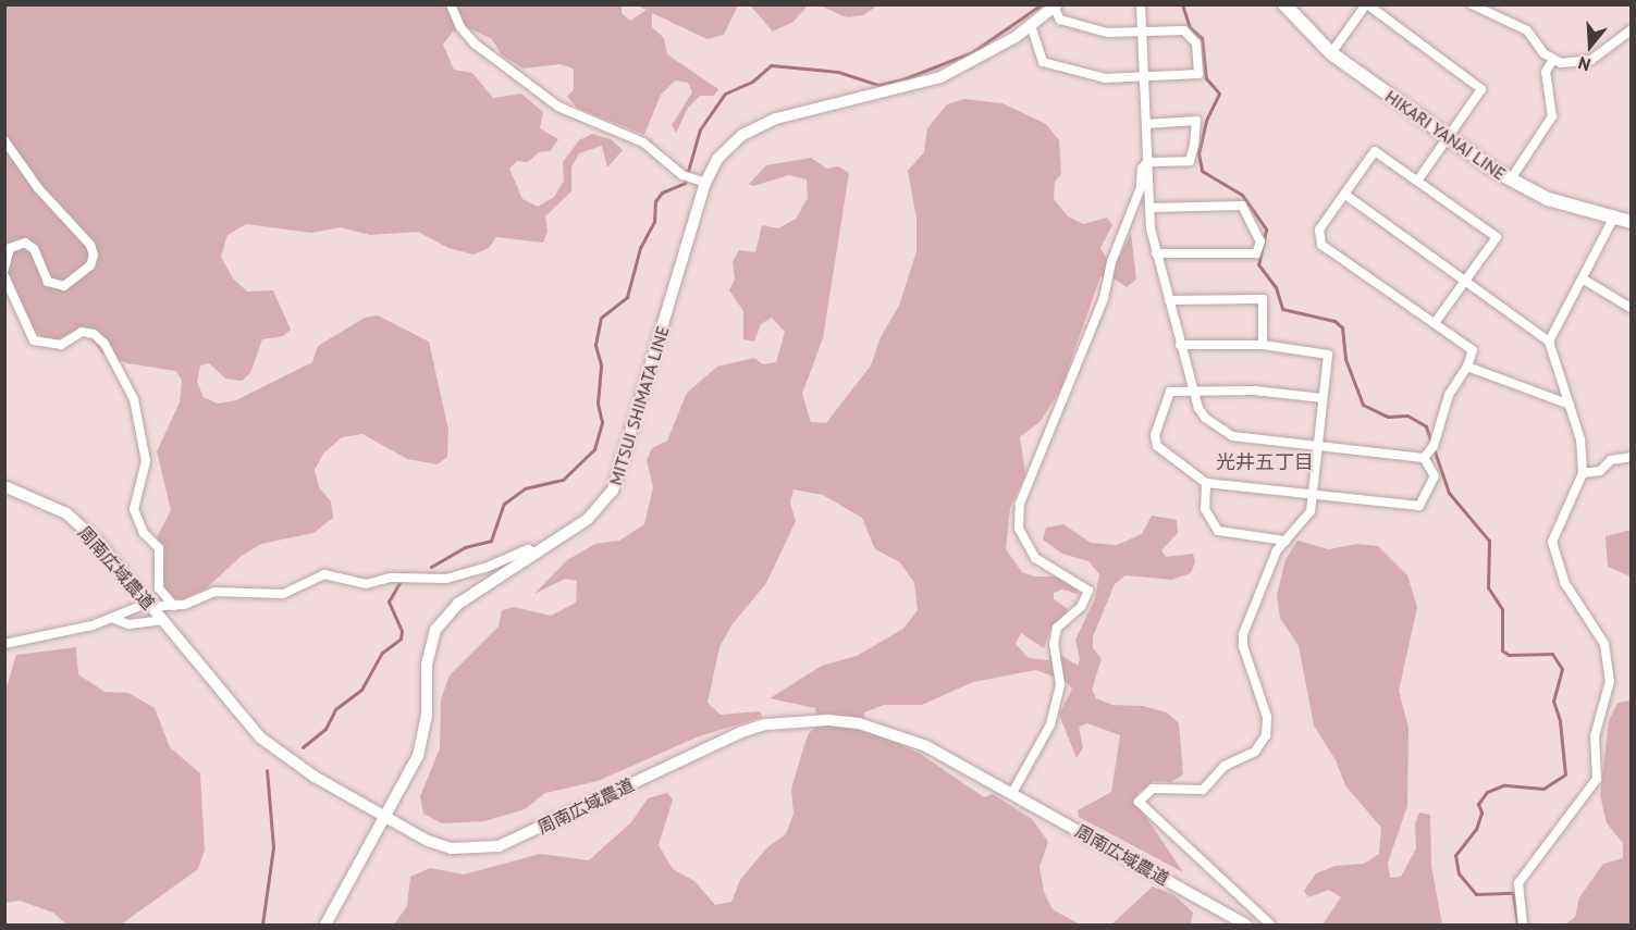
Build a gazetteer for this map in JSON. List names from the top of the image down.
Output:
{
  "streets": {
    "main road": ["HIKARI YANAI LINE"],
    "street": ["MITSUI SHIMATA LINE", "周南広域農道"]
  },
  "crossings": [
    ["MITSUI SHIMATA LINE", "周南広域農道"]
  ],
  "districts": ["光井五丁目"],
  "north": "bottom"
}
